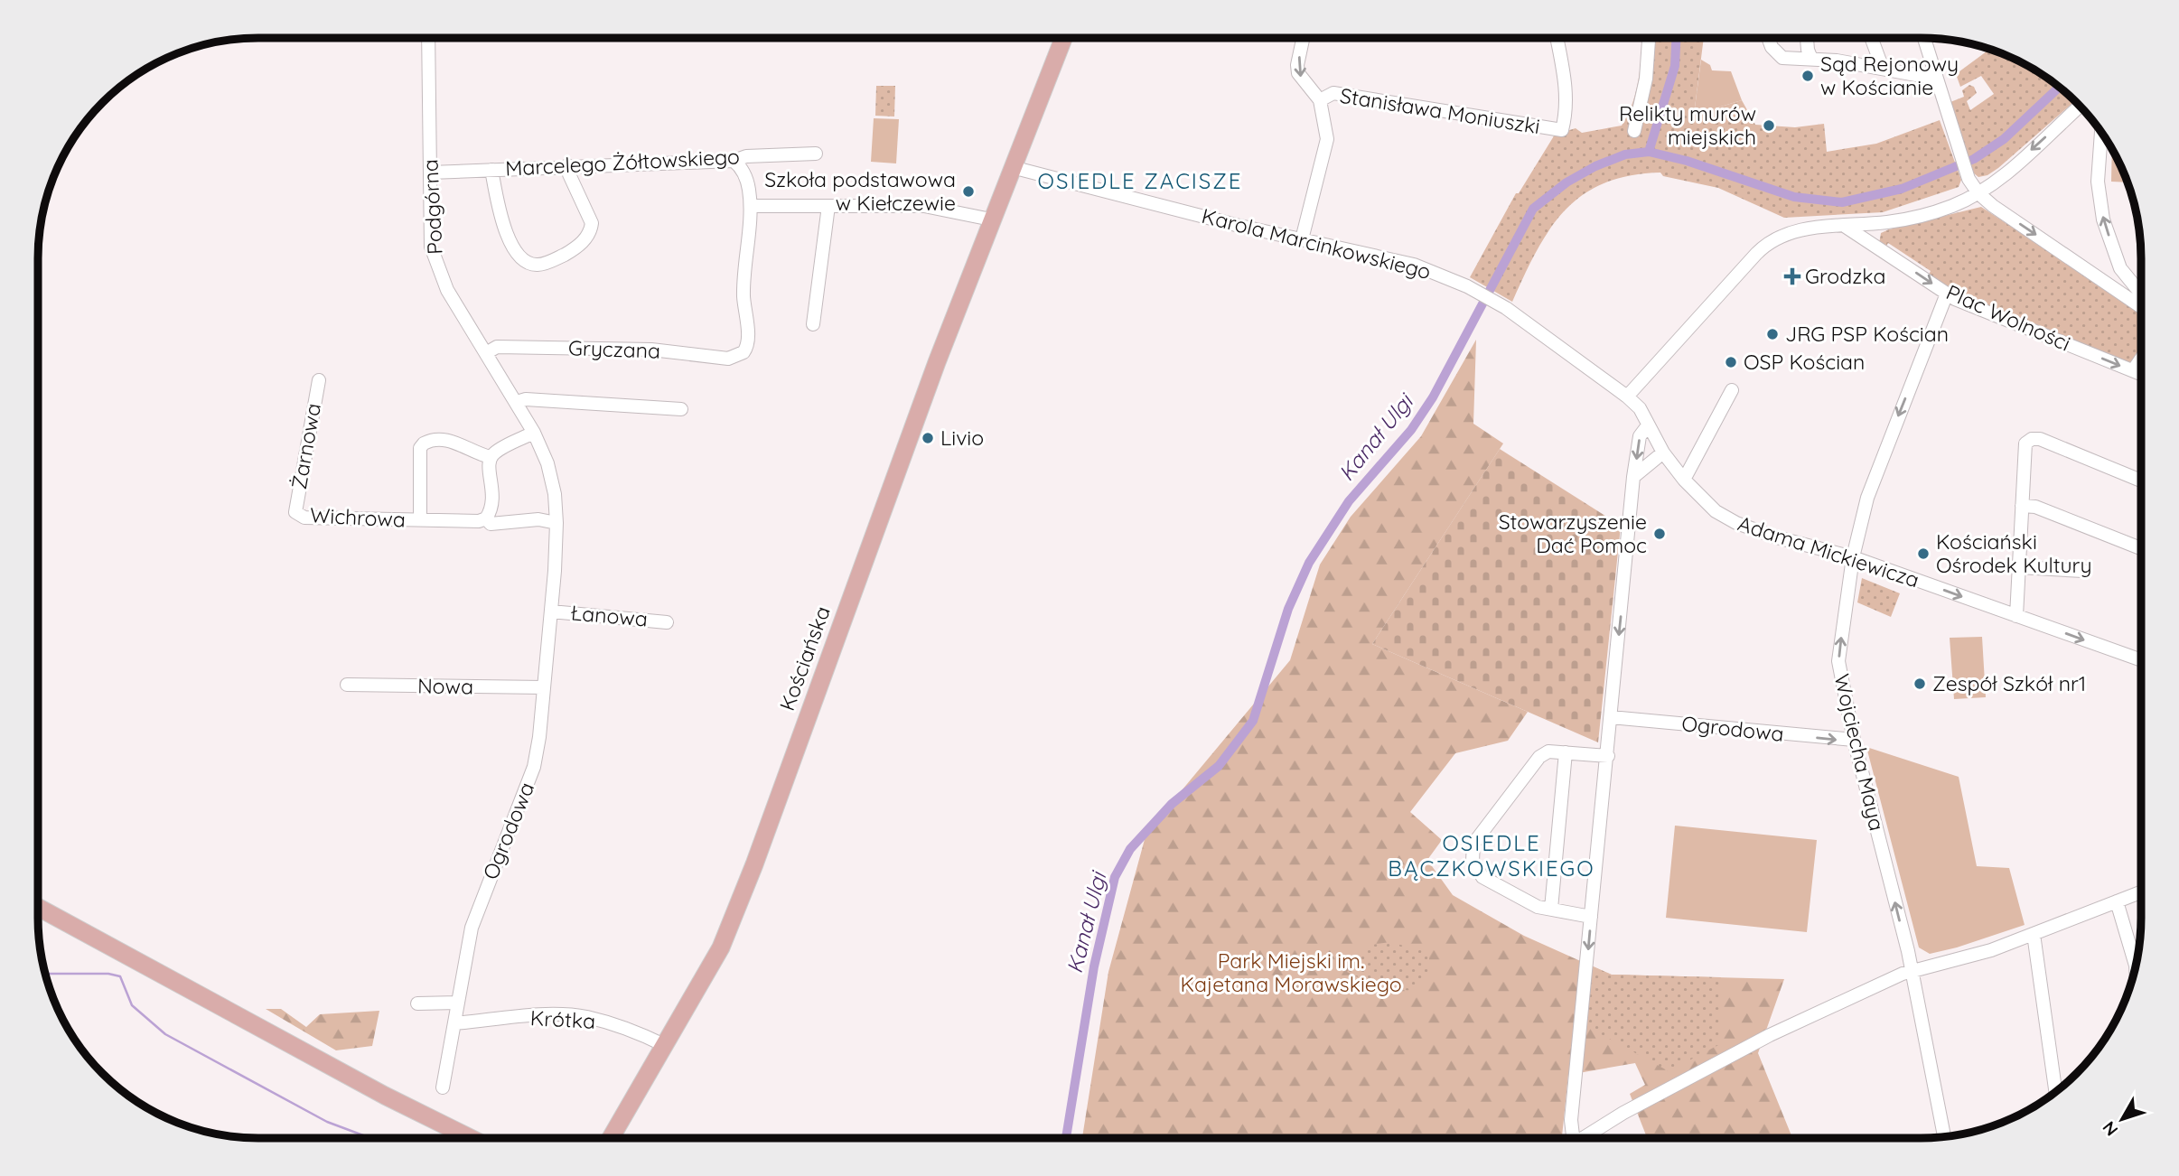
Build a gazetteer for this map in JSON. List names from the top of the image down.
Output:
{
  "streets": {
    "main road": ["Kościańska"],
    "street": [
      "Stanisława Moniuszki",
      "Marcelego Żółtowskiego",
      "Podgórna",
      "Karola Marcinkowskiego",
      "Plac Wolności",
      "Gryczana",
      "Żarnowa",
      "Wichrowa",
      "Adama Mickiewicza",
      "Łanowa",
      "Nowa",
      "Ogrodowa",
      "Wojciecha Maya",
      "Krótka"
    ]
  },
  "crossings": [
    ["Marcelego Żółtowskiego", "Podgórna"],
    ["Podgórna", "Gryczana"],
    ["Podgórna", "Ogrodowa"],
    ["Karola Marcinkowskiego", "Adama Mickiewicza"],
    ["Karola Marcinkowskiego", "Kościańska"],
    ["Plac Wolności", "Wojciecha Maya"],
    ["Żarnowa", "Wichrowa"],
    ["Adama Mickiewicza", "Wojciecha Maya"],
    ["Łanowa", "Ogrodowa"],
    ["Kościańska", "Krótka"],
    ["Nowa", "Ogrodowa"],
    ["Ogrodowa", "Wojciecha Maya"],
    ["Ogrodowa", "Krótka"]
  ],
  "districts": ["OSIEDLE ZACISZE", "OSIEDLE BĄCZKOWSKIEGO"],
  "water": ["Kanał Ulgi"],
  "parks": ["Park Miejski im. Kajetana Morawskiego"],
  "places": {
    "other": [
      "Sąd Rejonowy w Kościanie",
      "Relikty murów miejskich",
      "Szkoła podstawowa w Kiełczewie",
      "JRG PSP Kościan",
      "OSP Kościan",
      "Livio",
      "Stowarzyszenie Dać Pomoc",
      "Kościański Ośrodek Kultury",
      "Zespół Szkół nr1"
    ],
    "health": ["Grodzka"]
  },
  "north": "bottom left"
}
